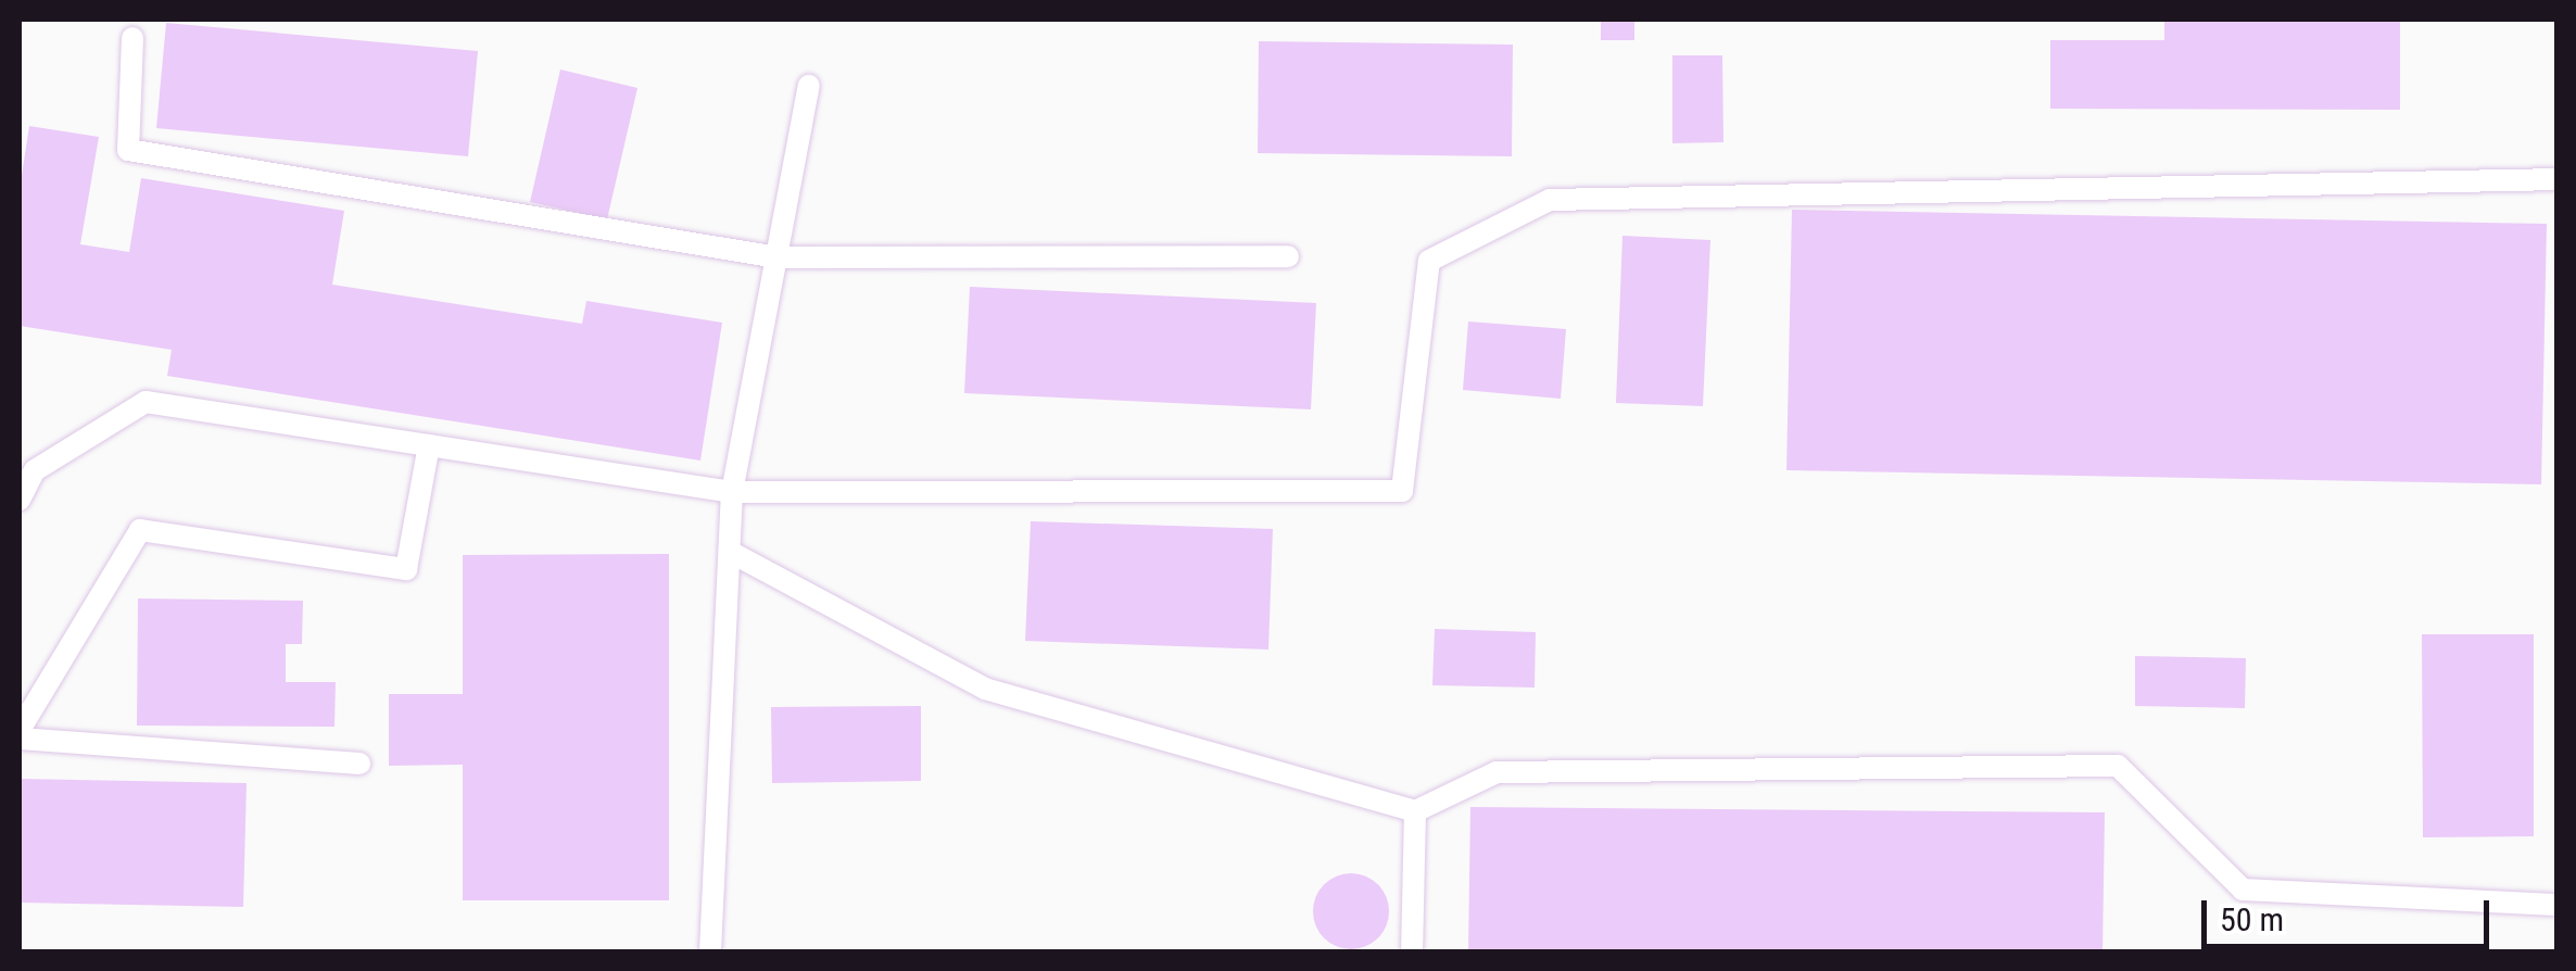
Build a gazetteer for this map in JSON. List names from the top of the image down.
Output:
{
  "scale_bar": "50 m"
}
